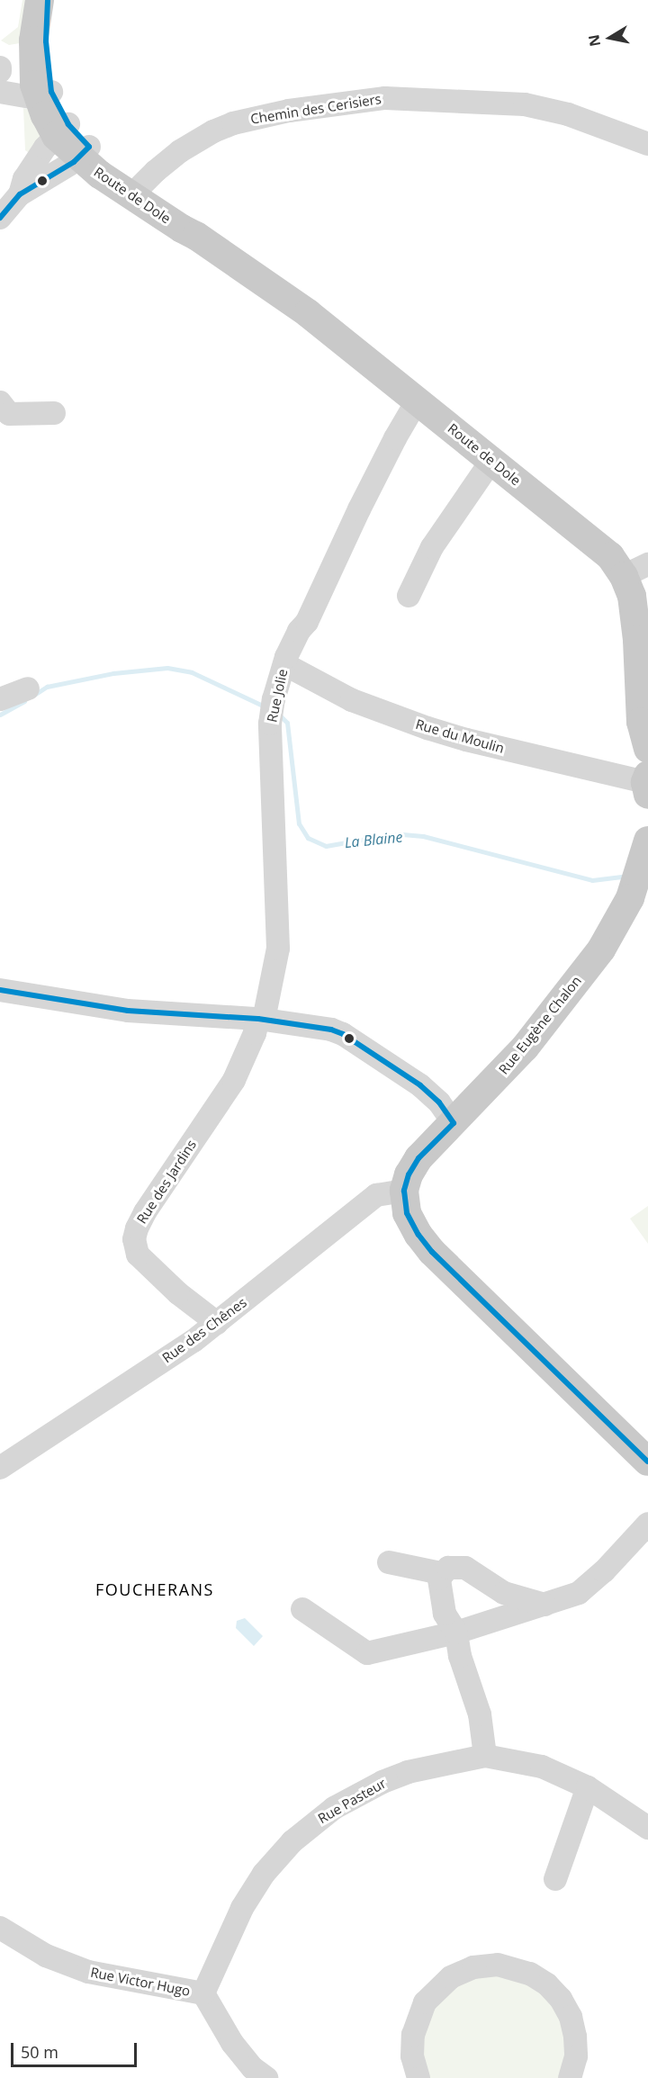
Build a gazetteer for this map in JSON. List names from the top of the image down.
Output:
{
  "streets": {
    "main road": ["Route de Dole", "Rue Eugène Chalon"],
    "street": [
      "Chemin des Cerisiers",
      "Rue Jolie",
      "Rue du Moulin",
      "Rue des Jardins",
      "Rue des Chênes",
      "Rue Pasteur",
      "Rue Victor Hugo"
    ]
  },
  "crossings": [
    ["Chemin des Cerisiers", "Route de Dole"],
    ["Route de Dole", "Rue Jolie"],
    ["Rue Jolie", "Rue du Moulin"],
    ["Rue Jolie", "Rue des Jardins"],
    ["Rue Eugène Chalon", "Rue des Chênes"],
    ["Rue des Jardins", "Rue des Chênes"],
    ["Rue Pasteur", "Rue Victor Hugo"]
  ],
  "districts": ["FOUCHERANS"],
  "water": ["La Blaine"],
  "scale_bar": "50 m",
  "north": "left"
}
